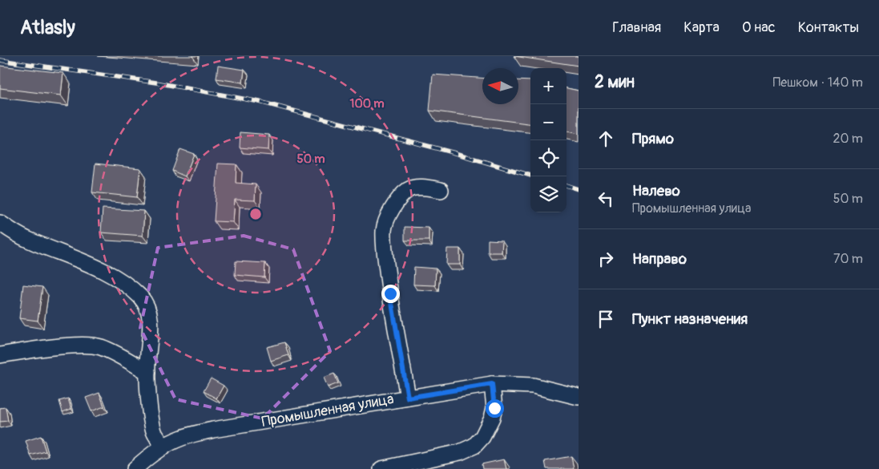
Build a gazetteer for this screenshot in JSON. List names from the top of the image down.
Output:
{
  "streets": {
    "street": ["Промышленная улица"]
  },
  "north": "left",
  "page": {
    "header": "Atlasly",
    "nav": [
      "Главная",
      "Карта",
      "О нас",
      "Контакты"
    ],
    "heading": ["2 мин", "Пешком · 140 m"],
    "map_buttons": ["+", "−"],
    "list": [
      ["Прямо", "20 m"],
      ["Налево", "Промышленная улица", "50 m"],
      ["Направо", "70 m"],
      "Пункт назначения"
    ]
  },
  "rings": ["100 m", "50 m"]
}
